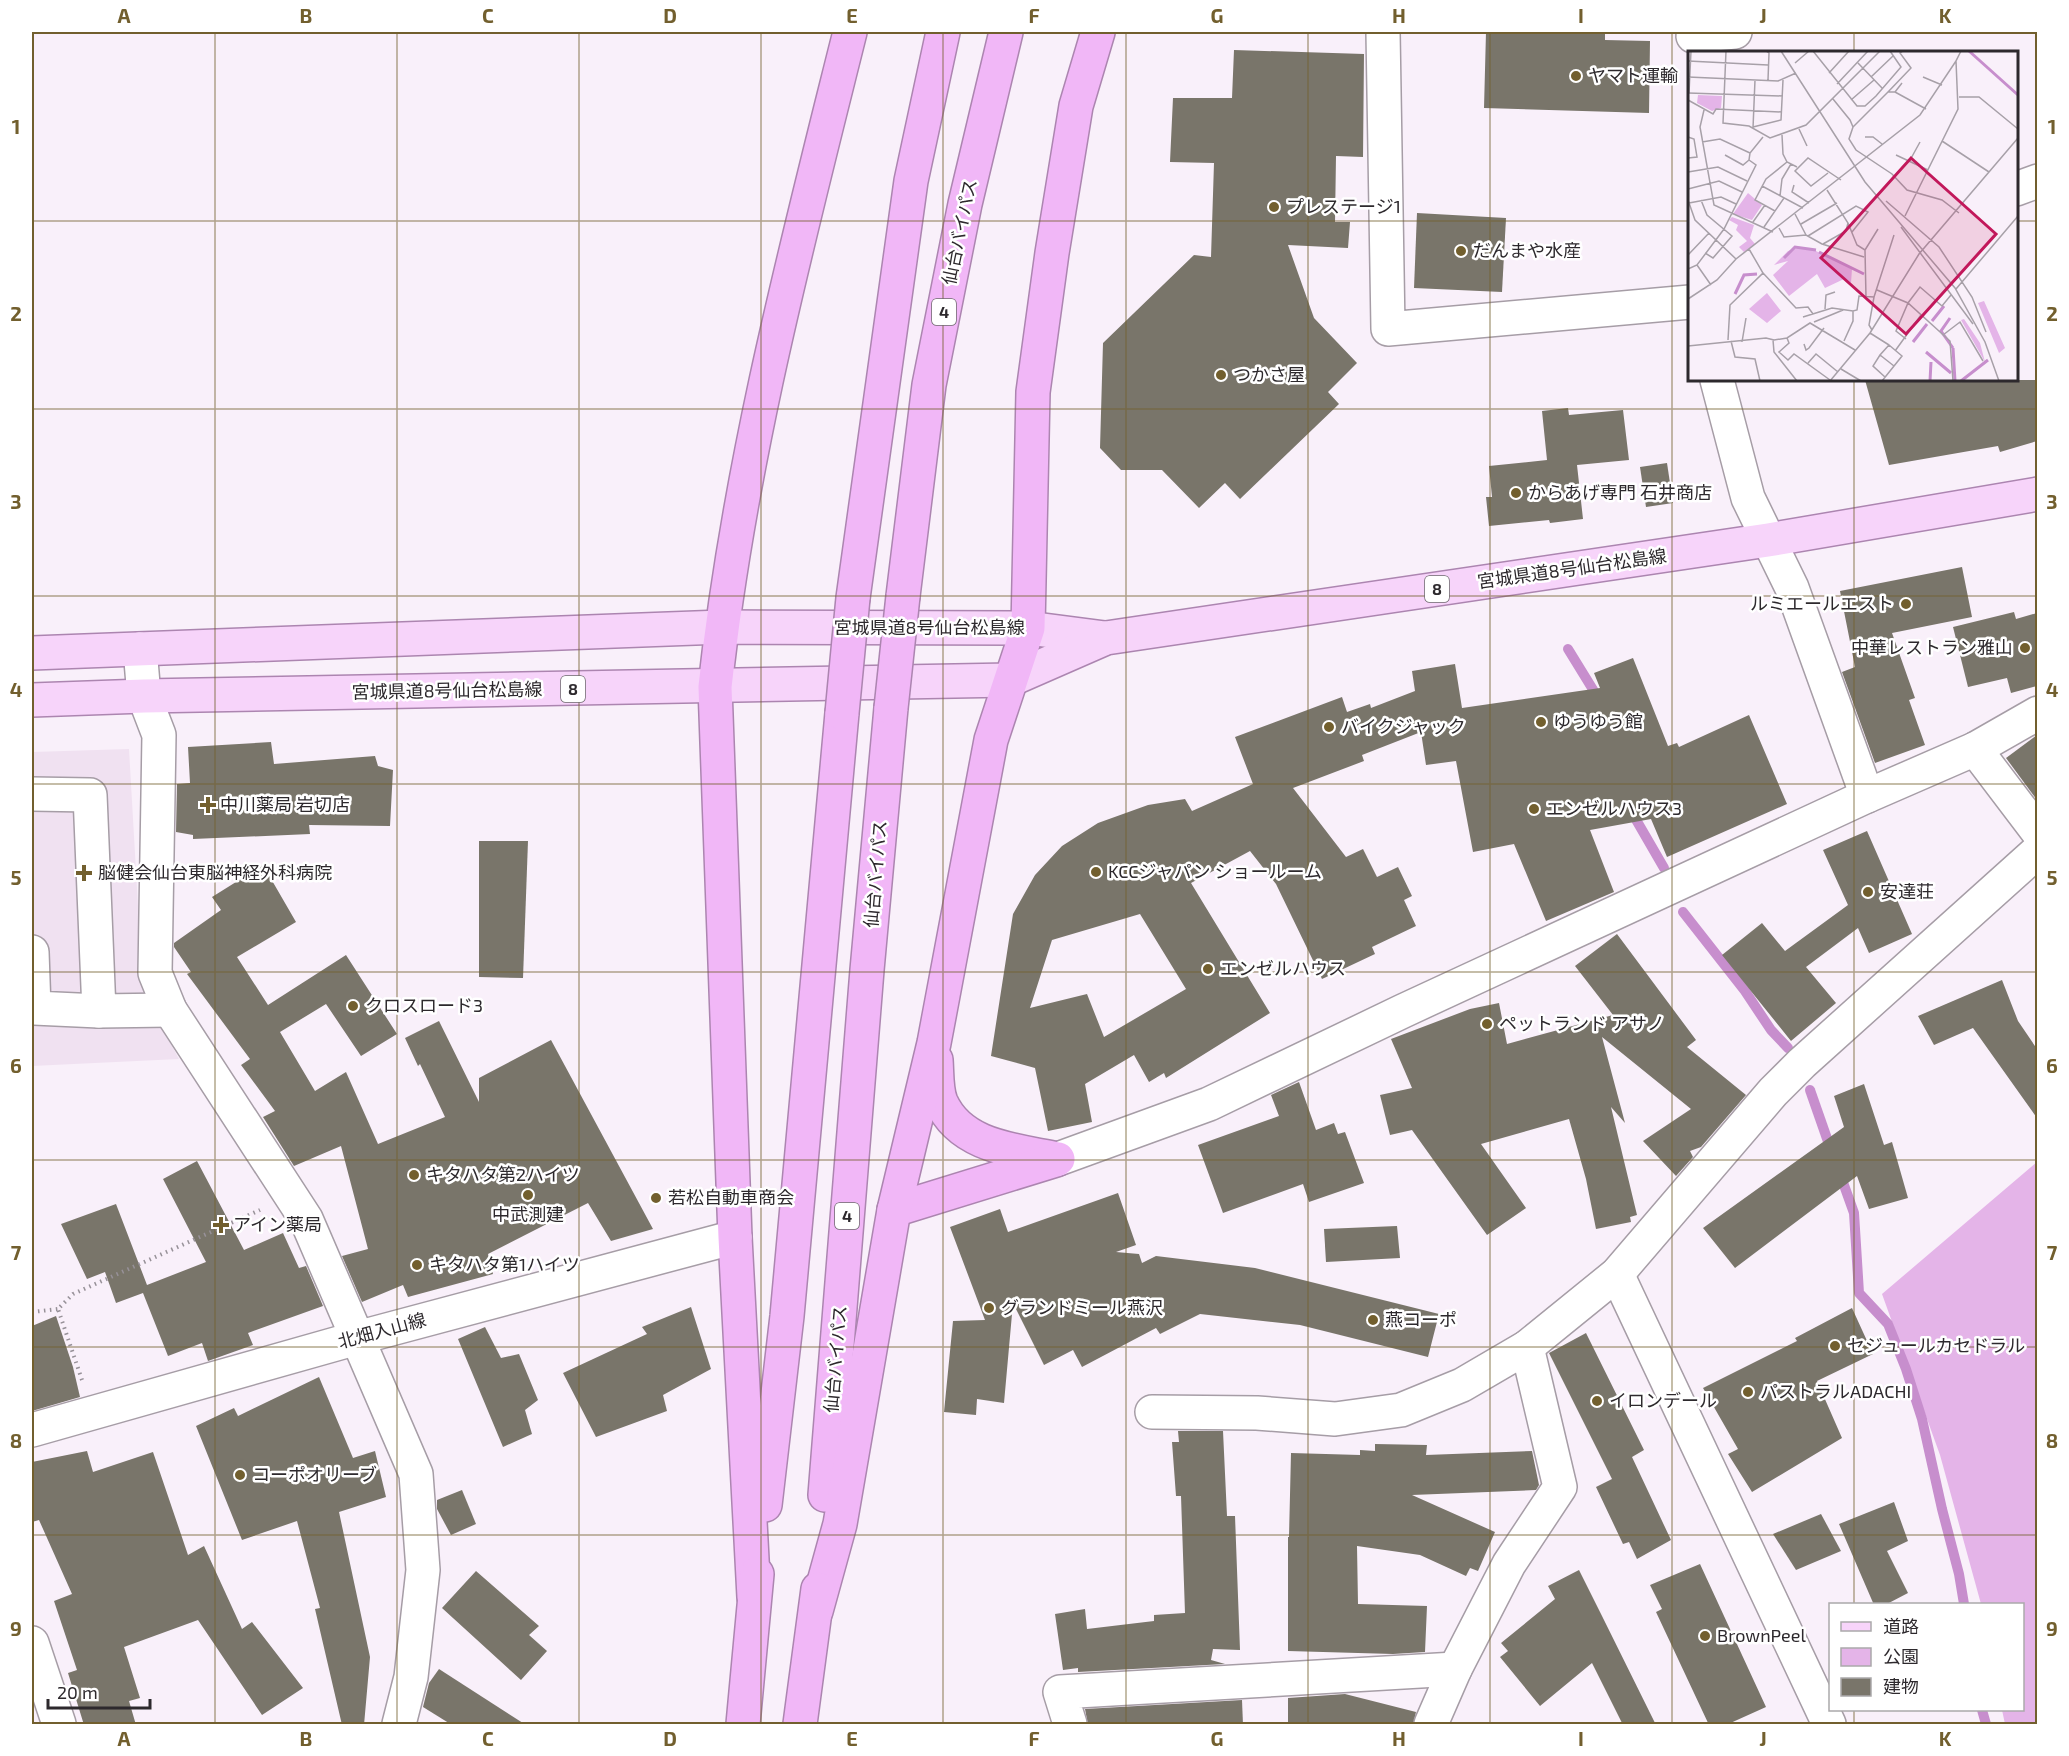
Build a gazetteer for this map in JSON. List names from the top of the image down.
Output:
{
  "streets": {
    "highway": ["仙台バイパス", "4"],
    "main road": ["宮城県道8号仙台松島線", "8"],
    "street": ["北畑入山線"]
  },
  "places": {
    "other": [
      "ヤマト運輸",
      "プレステージ1",
      "だんまや水産",
      "つかさ屋",
      "からあげ専門 石井商店",
      "ルミエールエスト",
      "中華レストラン雅山",
      "ゆうゆう館",
      "バイクジャック",
      "エンゼルハウス3",
      "KCCジャパン ショールーム",
      "安達荘",
      "エンゼルハウス",
      "クロスロード3",
      "ペットランド アサノ",
      "キタハタ第2ハイツ",
      "中武測建",
      "若松自動車商会",
      "キタハタ第1ハイツ",
      "グランドミール燕沢",
      "燕コーポ",
      "セジュールカセドラル",
      "パストラルADACHI",
      "イロンデール",
      "コーポオリーブ",
      "BrownPeel"
    ],
    "health": ["中川薬局 岩切店", "脳健会仙台東脳神経外科病院", "アイン薬局"]
  },
  "legend": ["道路", "公園", "建物"],
  "scale_bar": "20 m",
  "grid": {
    "columns": [
      "A",
      "B",
      "C",
      "D",
      "E",
      "F",
      "G",
      "H",
      "I",
      "J",
      "K"
    ],
    "rows": [
      "1",
      "2",
      "3",
      "4",
      "5",
      "6",
      "7",
      "8",
      "9"
    ]
  }
}
